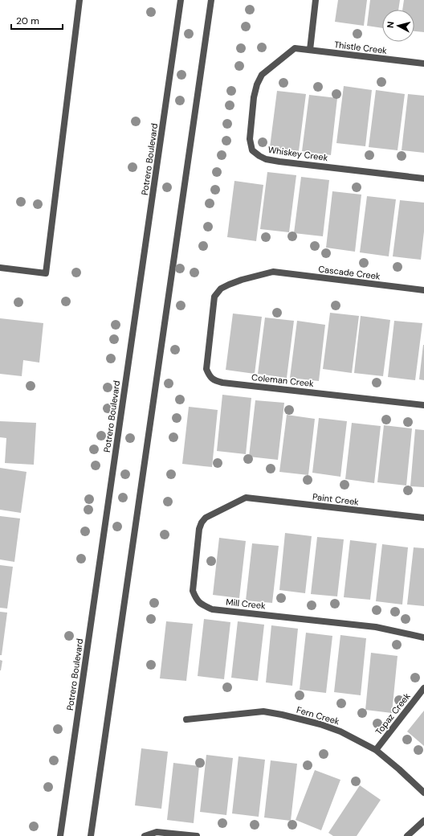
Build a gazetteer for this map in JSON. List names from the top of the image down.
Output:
{
  "streets": {
    "street": [
      "Thistle Creek",
      "Whiskey Creek",
      "Potrero Boulevard",
      "Cascade Creek",
      "Coleman Creek",
      "Paint Creek",
      "Mill Creek",
      "Topaz Creek",
      "Fern Creek"
    ]
  },
  "crossings": [
    ["Thistle Creek", "Whiskey Creek"],
    ["Cascade Creek", "Coleman Creek"],
    ["Paint Creek", "Mill Creek"],
    ["Topaz Creek", "Fern Creek"]
  ],
  "scale_bar": "20 m",
  "north": "left"
}
